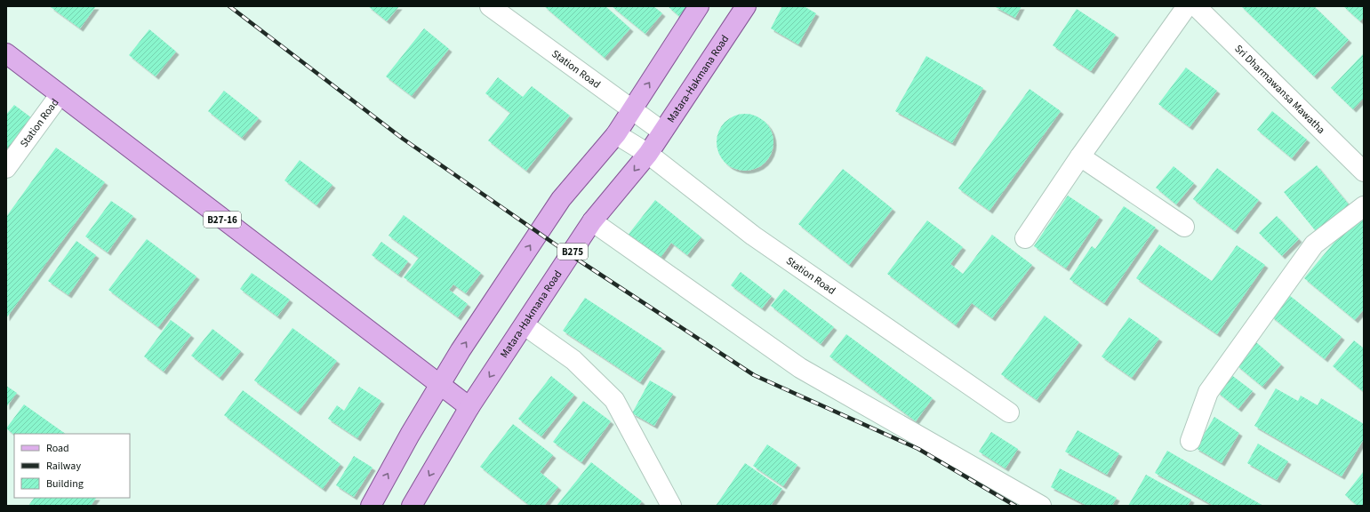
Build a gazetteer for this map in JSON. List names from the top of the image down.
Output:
{
  "streets": {
    "main road": ["Matara-Hakmana Road", "B27-16", "B275"],
    "street": ["Station Road", "Sri Dharmawansa Mawatha"]
  },
  "crossings": [
    ["Station Road", "Matara-Hakmana Road"],
    ["Station Road", "B27-16"]
  ],
  "legend": ["Road", "Railway", "Building"]
}
